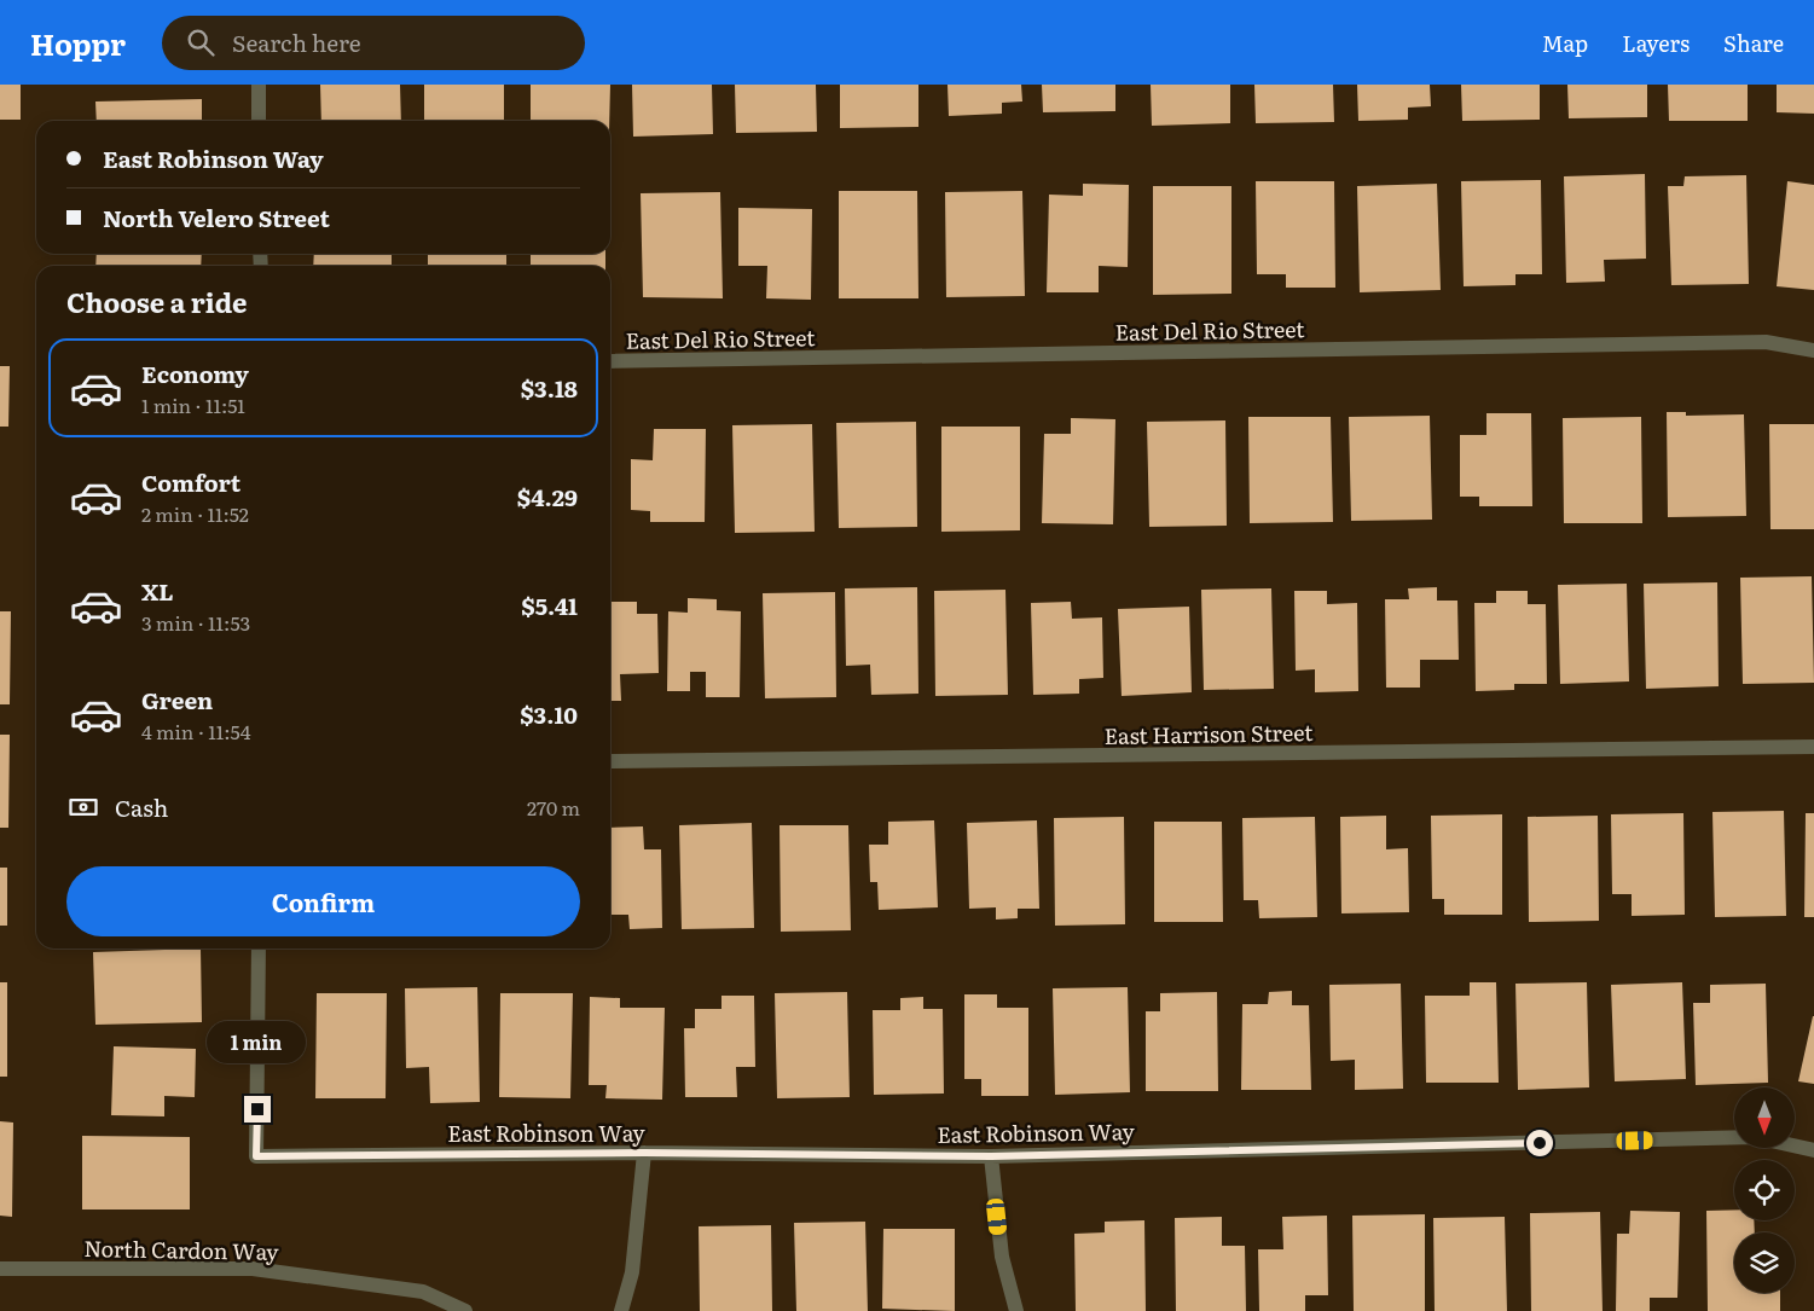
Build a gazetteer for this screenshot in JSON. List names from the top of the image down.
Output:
{
  "streets": {
    "street": [
      "East Del Rio Street",
      "East Harrison Street",
      "East Robinson Way",
      "North Cardon Way"
    ]
  },
  "north": "bottom",
  "page": {
    "header": "Hoppr",
    "search": "Search here",
    "nav": ["Map", "Layers", "Share"],
    "banner": ["East Robinson Way", "North Velero Street"],
    "heading": "Choose a ride",
    "list": [
      {
        "name": "Economy",
        "note": "1 min · 11:51",
        "value": "$3.18"
      },
      {
        "name": "Comfort",
        "note": "2 min · 11:52",
        "value": "$4.29"
      },
      {
        "name": "XL",
        "note": "3 min · 11:53",
        "value": "$5.41"
      },
      {
        "name": "Green",
        "note": "4 min · 11:54",
        "value": "$3.10"
      }
    ],
    "pay": ["Cash", "270 m"],
    "buttons": "Confirm",
    "bubble": "1 min"
  }
}
